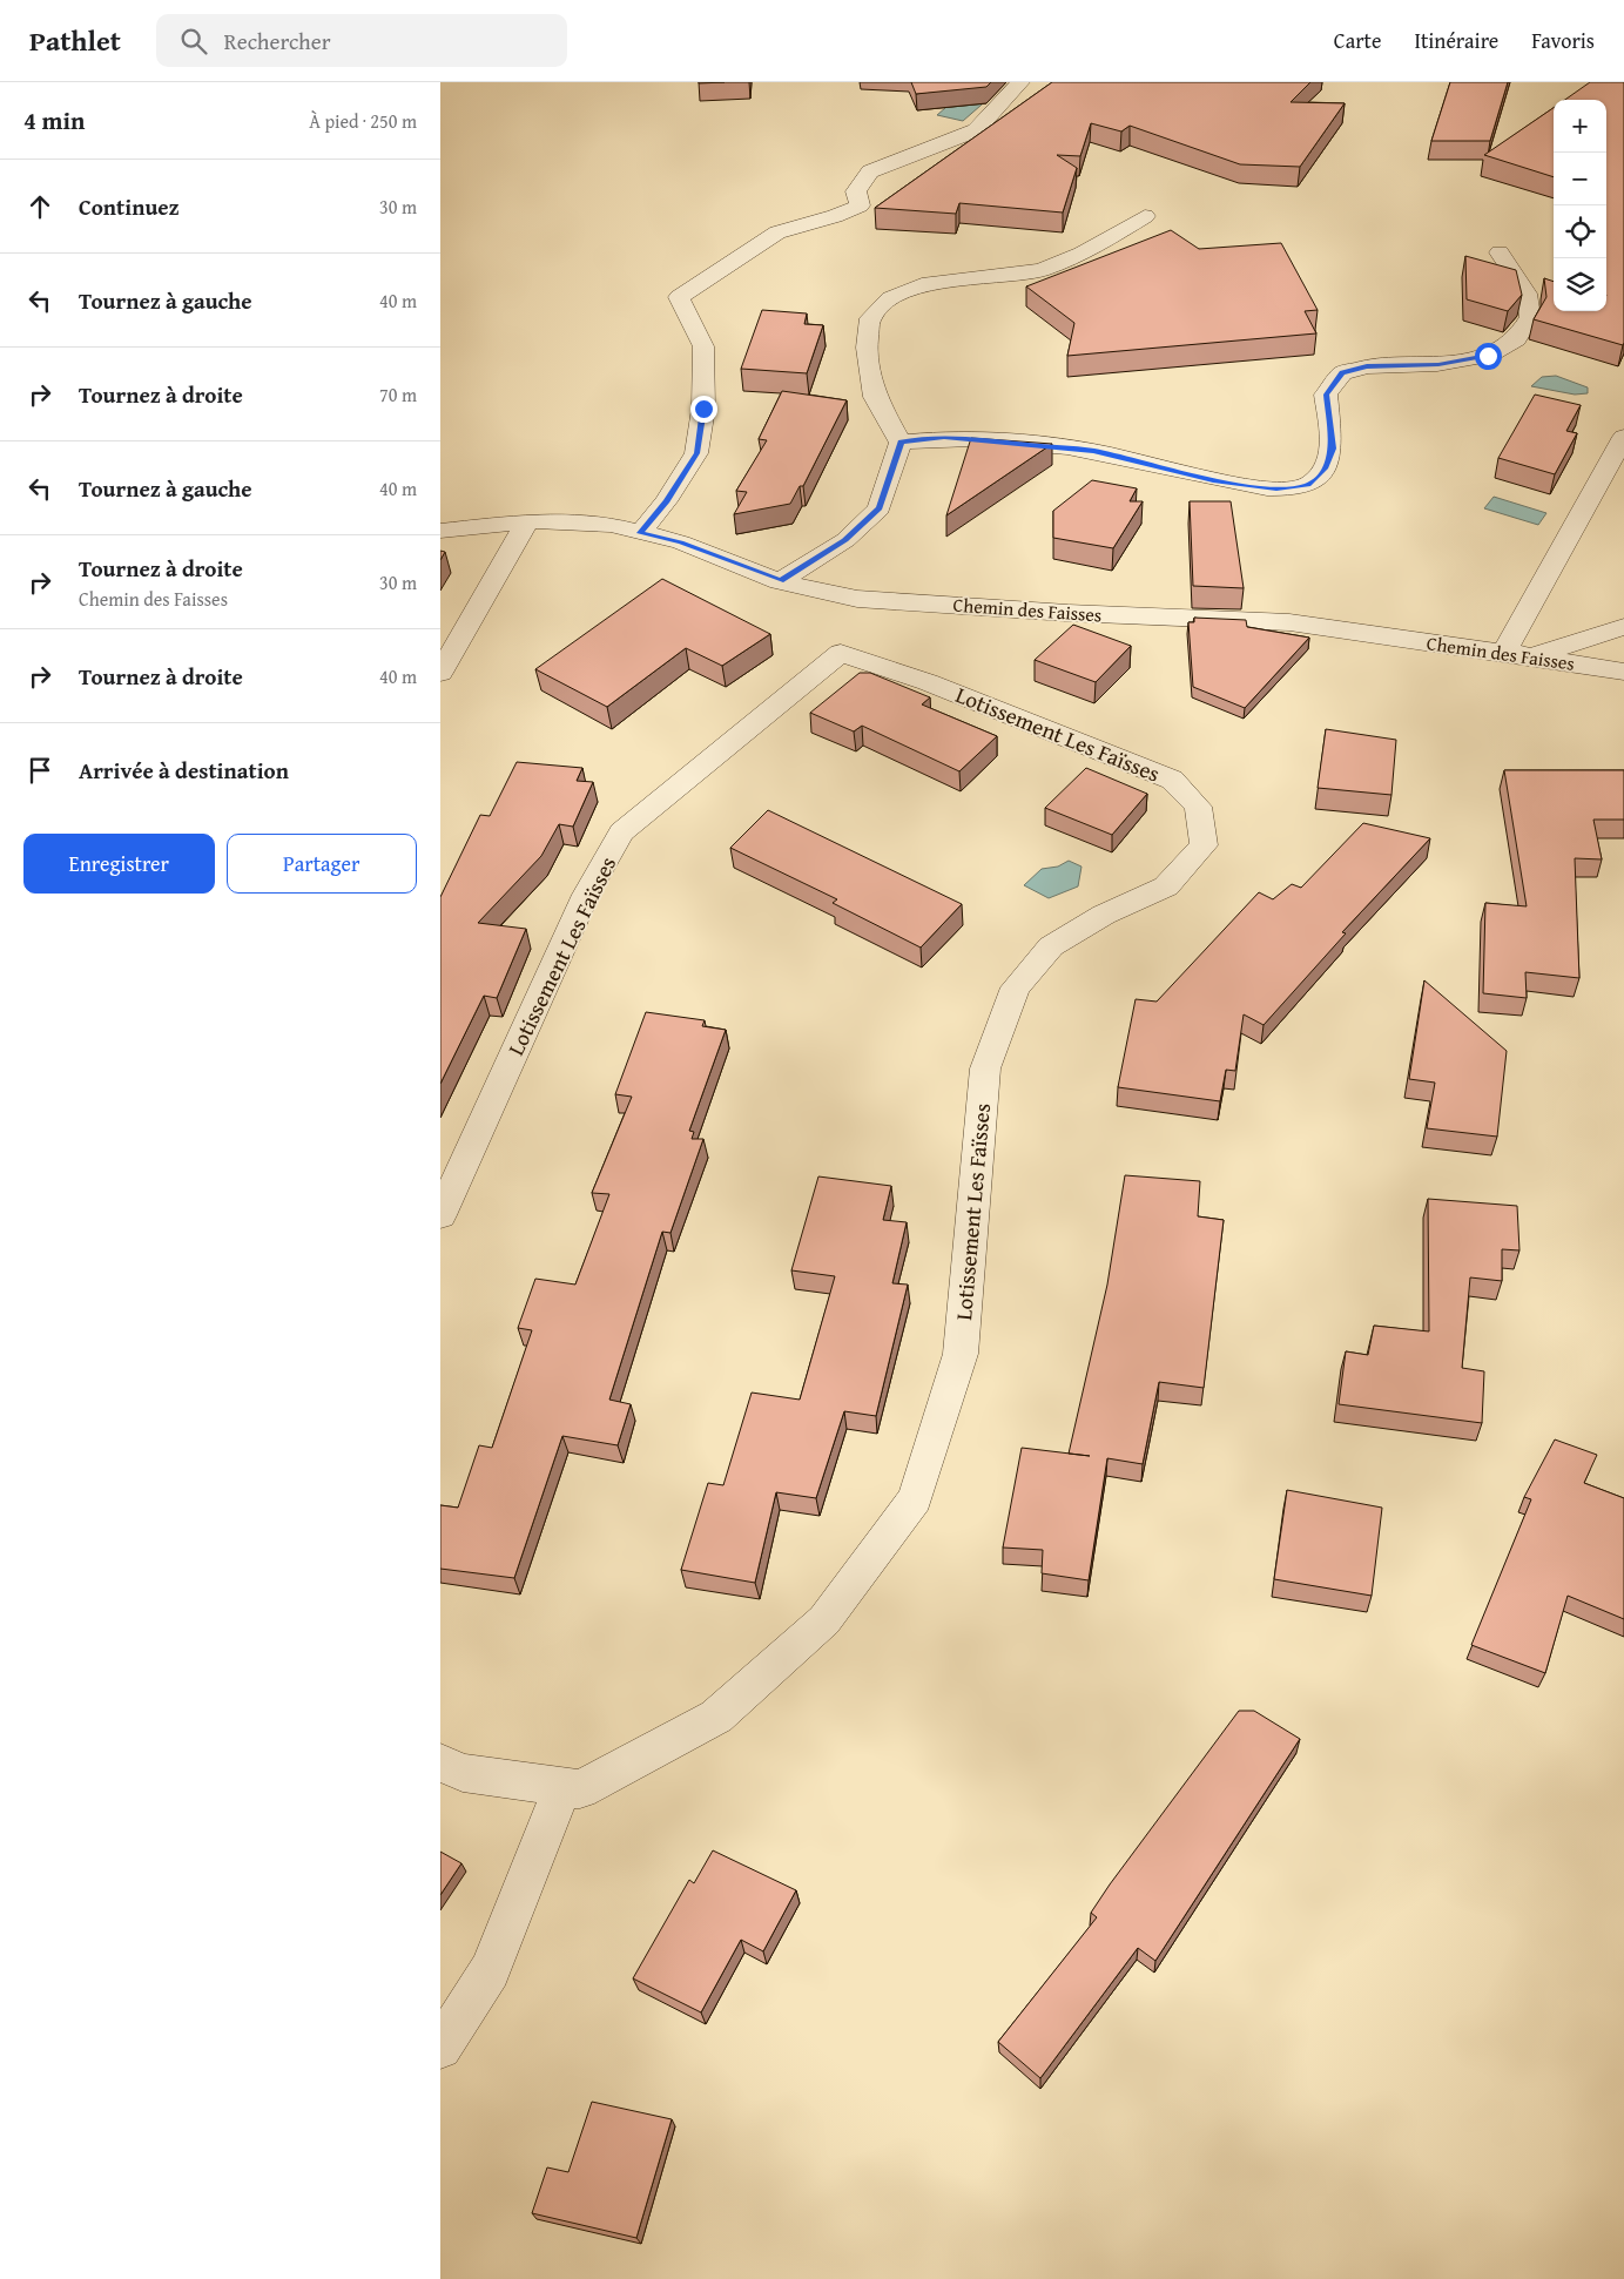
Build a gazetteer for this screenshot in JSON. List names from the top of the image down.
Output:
{
  "streets": {
    "street": ["Chemin des Faisses", "Lotissement Les Faïsses"]
  },
  "page": {
    "header": "Pathlet",
    "search": "Rechercher",
    "nav": ["Carte", "Itinéraire", "Favoris"],
    "heading": ["4 min", "À pied · 250 m"],
    "map_buttons": ["+", "−"],
    "list": [
      ["Continuez", "30 m"],
      ["Tournez à gauche", "40 m"],
      ["Tournez à droite", "70 m"],
      ["Tournez à gauche", "40 m"],
      ["Tournez à droite", "Chemin des Faisses", "30 m"],
      ["Tournez à droite", "40 m"],
      "Arrivée à destination"
    ],
    "buttons": ["Enregistrer", "Partager"]
  }
}
